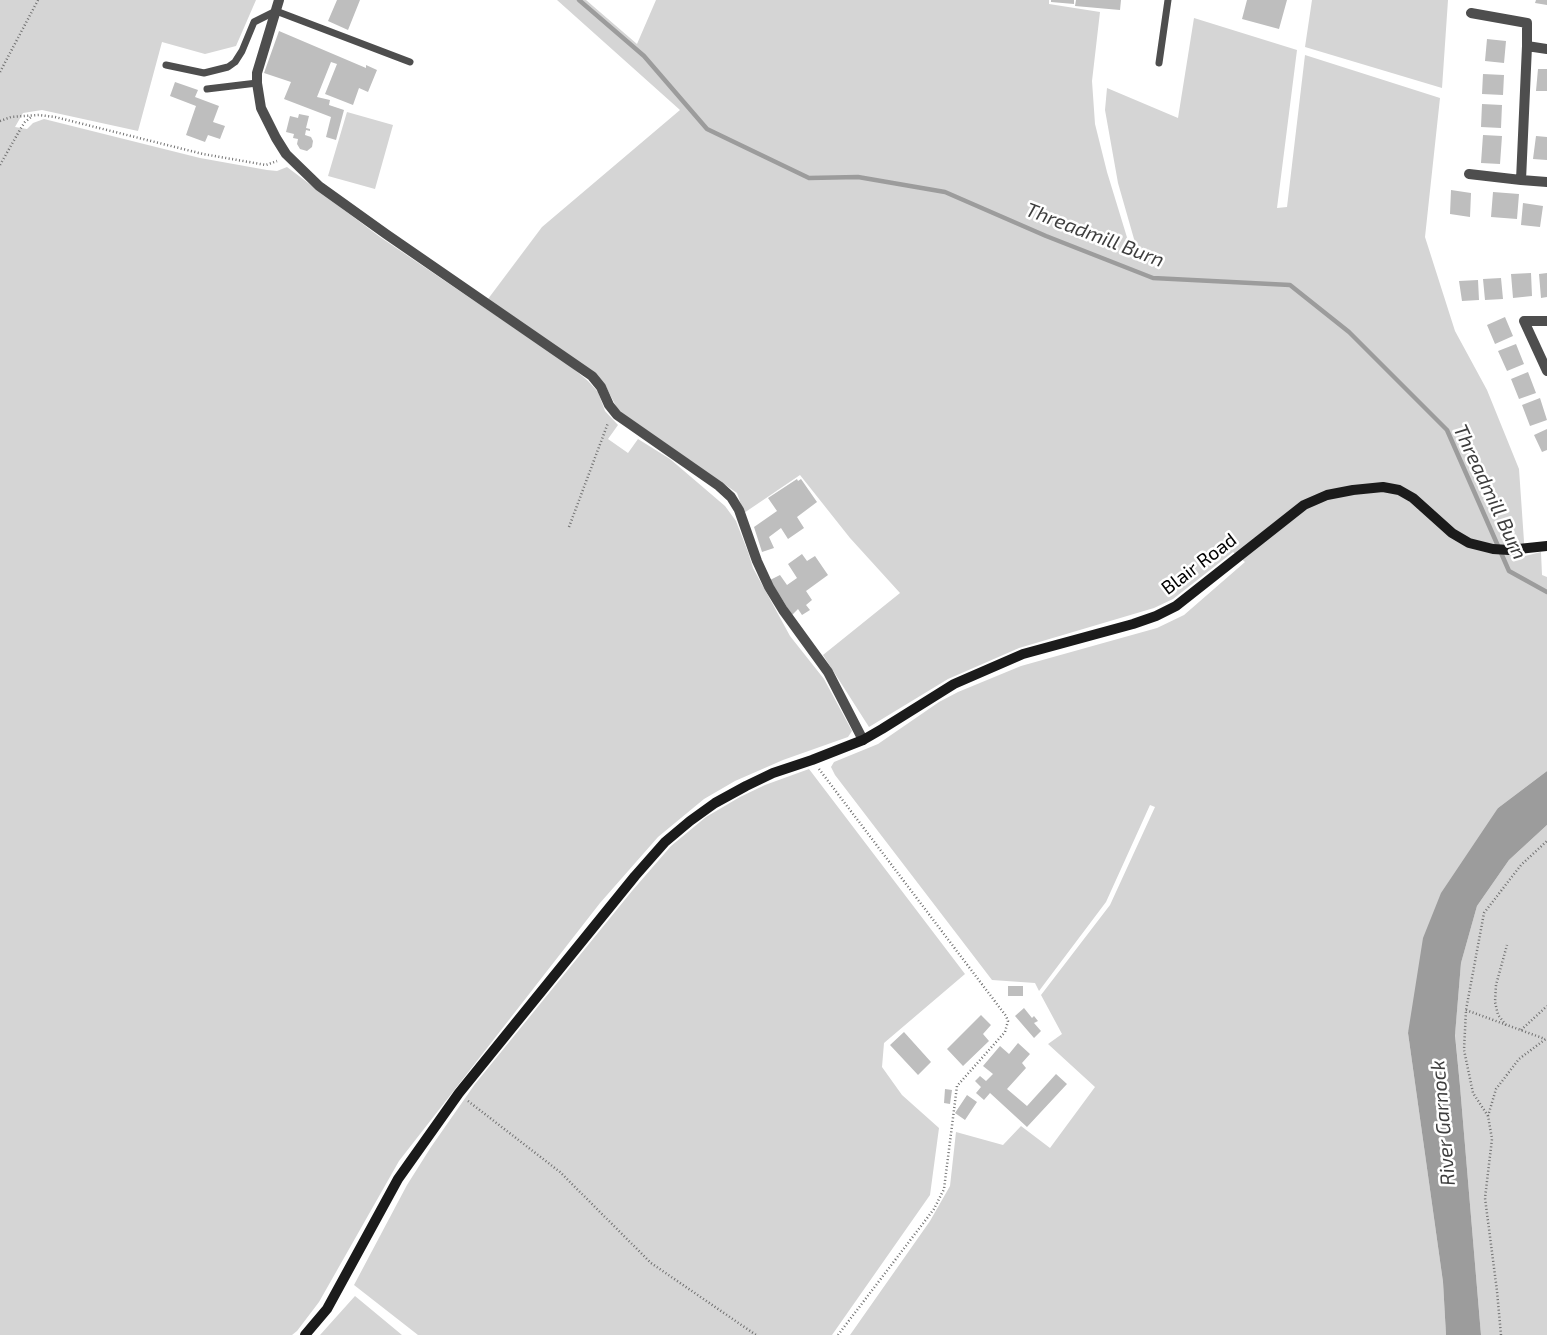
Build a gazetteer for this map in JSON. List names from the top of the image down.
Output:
{
  "streets": {
    "street": ["Blair Road"]
  },
  "water": ["Threadmill Burn", "River Garnock"]
}
